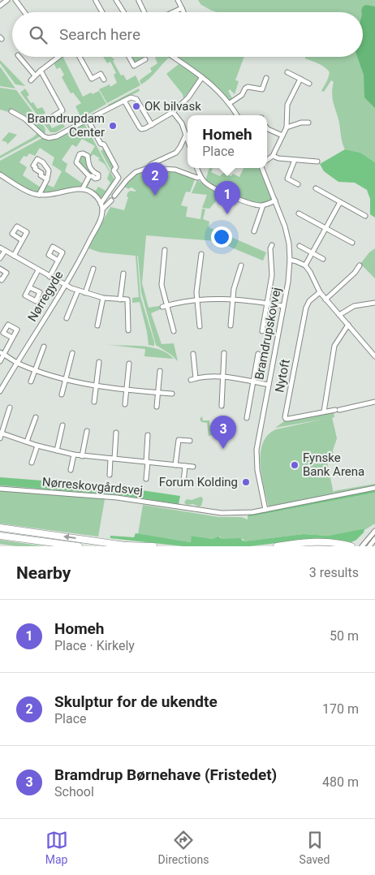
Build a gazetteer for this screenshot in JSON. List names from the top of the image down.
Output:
{
  "streets": {
    "street": [
      "Nørregyde",
      "Bramdrupskovvej",
      "Nytoft",
      "Nørreskovgårdsvej"
    ]
  },
  "crossings": [
    ["Bramdrupskovvej", "Nørreskovgårdsvej"]
  ],
  "places": [
    "OK bilvask",
    "Bramdrupdam Center",
    "Fynske Bank Arena",
    "Forum Kolding"
  ],
  "page": {
    "search": "Search here",
    "popup": ["Homeh", "Place"],
    "pins": ["2", "1", "3"],
    "heading": ["Nearby", "3 results"],
    "list": [
      {
        "mark": "1",
        "name": "Homeh",
        "note": "Place · Kirkely",
        "value": "50 m"
      },
      {
        "mark": "2",
        "name": "Skulptur for de ukendte",
        "note": "Place",
        "value": "170 m"
      },
      {
        "mark": "3",
        "name": "Bramdrup Børnehave (Fristedet)",
        "note": "School",
        "value": "480 m"
      }
    ],
    "nav": ["Map", "Directions", "Saved"]
  }
}
